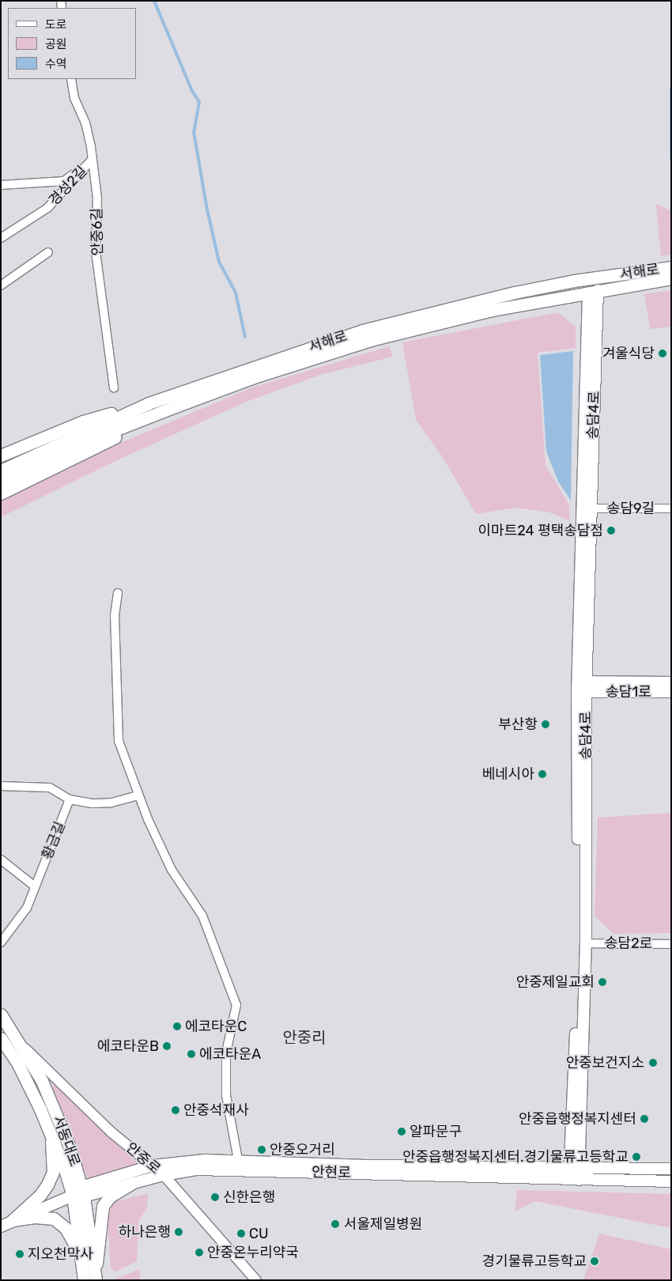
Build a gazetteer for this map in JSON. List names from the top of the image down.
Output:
{
  "streets": {
    "main road": [
      "서해로",
      "송담4로",
      "송담1로",
      "서동대로",
      "안현로"
    ],
    "street": [
      "경성2길",
      "안중6길",
      "송담9길",
      "황금길",
      "송담2로",
      "안중로"
    ]
  },
  "crossings": [
    ["경성2길", "안중6길"],
    ["서해로", "송담4로"],
    ["송담4로", "송담9길"],
    ["송담4로", "송담1로"],
    ["송담4로", "송담2로"],
    ["송담4로", "안현로"],
    ["서동대로", "안중로"],
    ["서동대로", "안현로"],
    ["안중로", "안현로"]
  ],
  "districts": ["안중리"],
  "places": [
    "겨울식당",
    "이마트24 평택송담점",
    "부산항",
    "베네시아",
    "안중제일교회",
    "에코타운C",
    "에코타운B",
    "에코타운A",
    "안중보건지소",
    "안중석재사",
    "안중읍행정복지센터",
    "알파문구",
    "안중오거리",
    "안중읍행정복지센터.경기물류고등학교",
    "신한은행",
    "서울제일병원",
    "하나은행",
    "CU",
    "안중온누리약국",
    "지오천막사",
    "경기물류고등학교"
  ],
  "legend": ["도로", "공원", "수역"]
}
